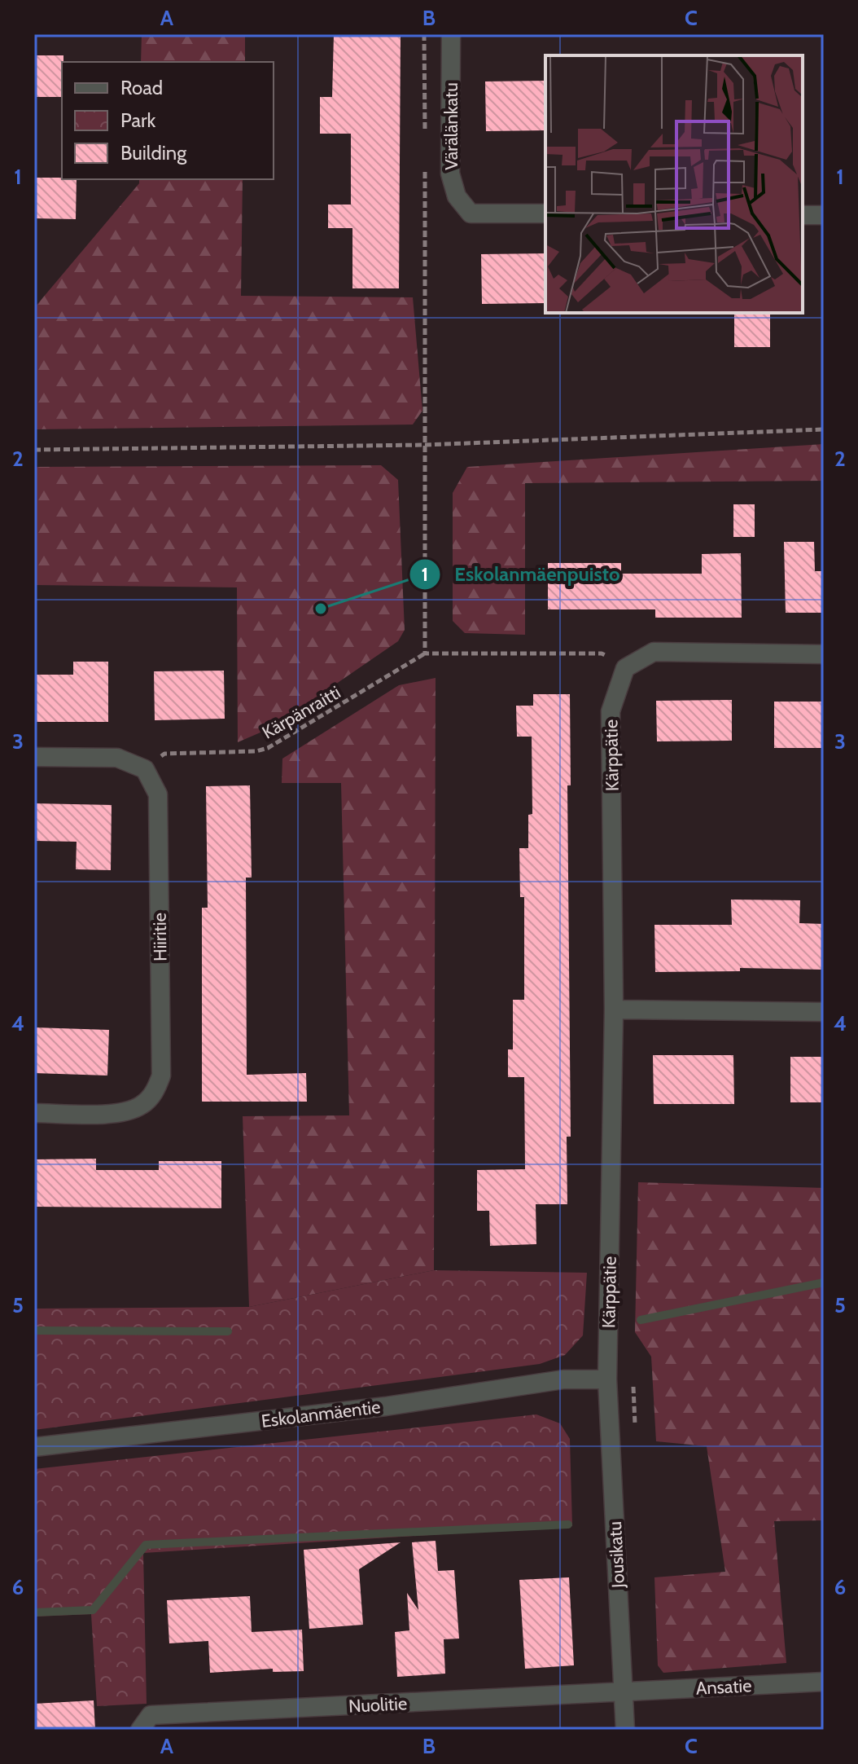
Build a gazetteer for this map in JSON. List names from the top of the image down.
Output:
{
  "streets": {
    "street": [
      "Värälänkatu",
      "Kärppätie",
      "Hiiritie",
      "Eskolanmäentie",
      "Jousikatu",
      "Ansatie",
      "Nuolitie"
    ],
    "path": ["Kärpänraitti"]
  },
  "crossings": [
    ["Kärpänraitti", "Hiiritie"],
    ["Kärppätie", "Eskolanmäentie"],
    ["Kärppätie", "Jousikatu"],
    ["Eskolanmäentie", "Jousikatu"],
    ["Jousikatu", "Ansatie"],
    ["Jousikatu", "Nuolitie"],
    ["Ansatie", "Nuolitie"]
  ],
  "places": ["Eskolanmäenpuisto"],
  "legend": ["Road", "Park", "Building"],
  "grid": {
    "columns": ["A", "B", "C"],
    "rows": [
      "1",
      "2",
      "3",
      "4",
      "5",
      "6"
    ]
  }
}
